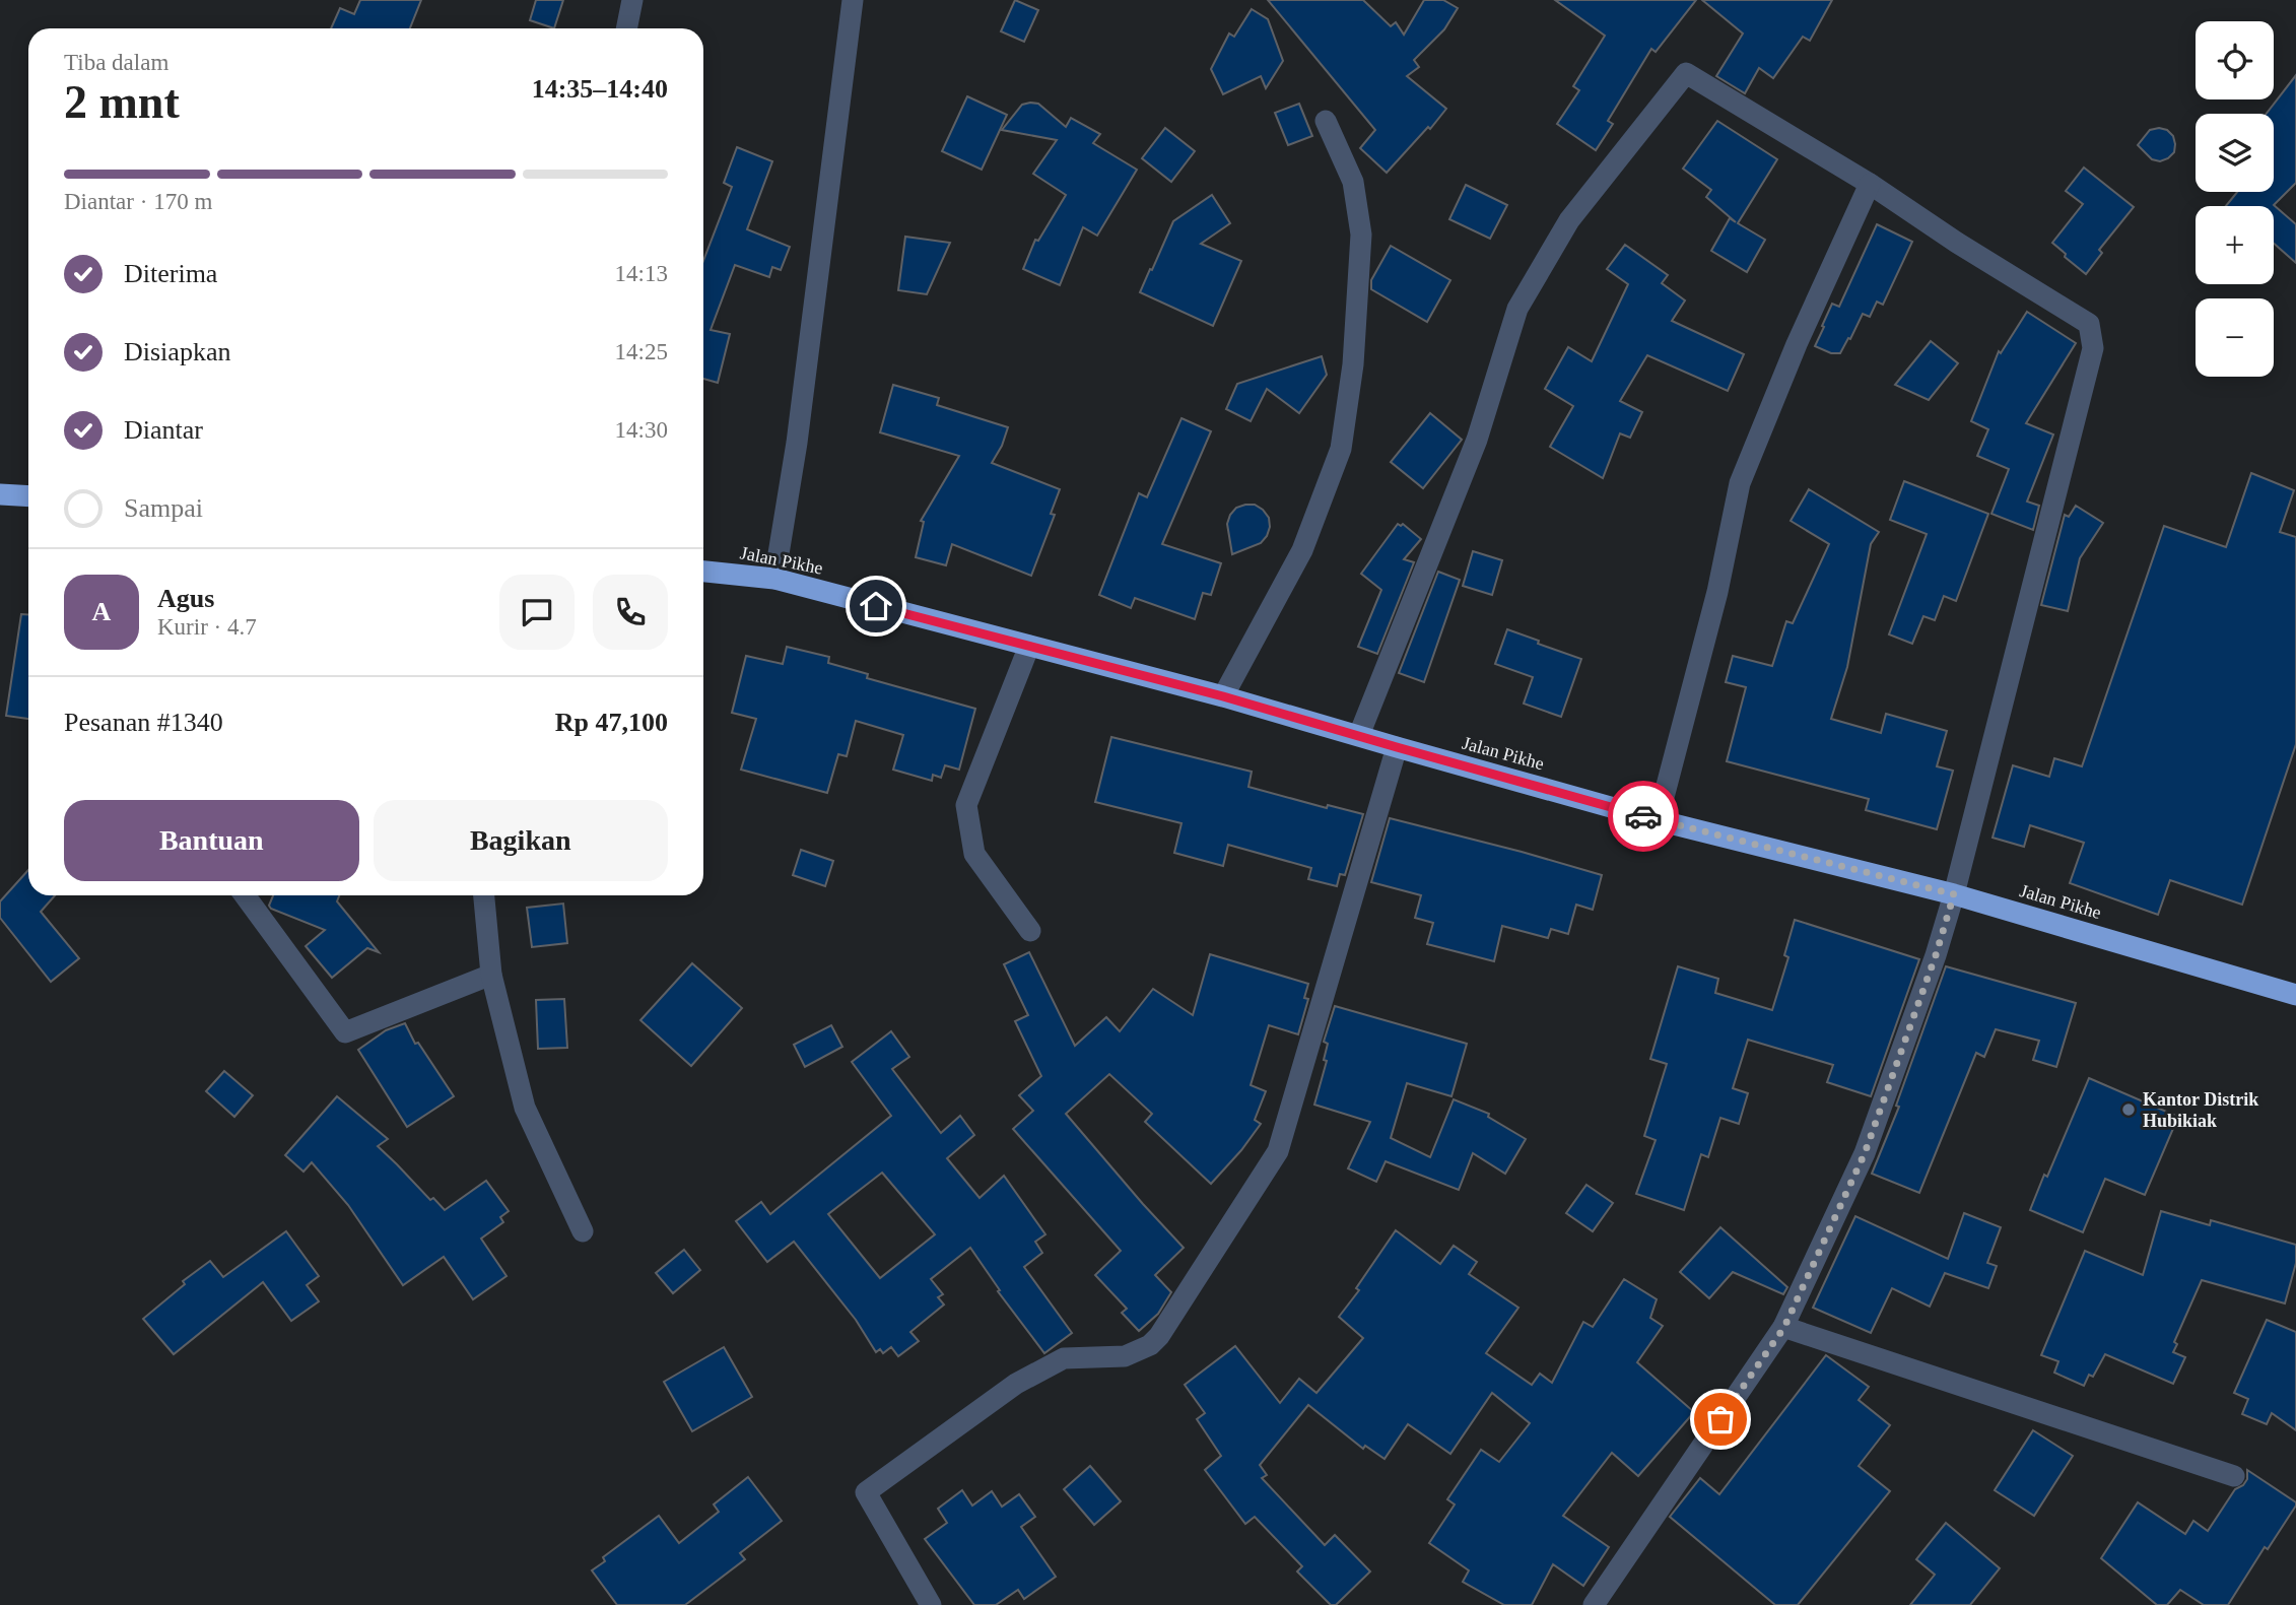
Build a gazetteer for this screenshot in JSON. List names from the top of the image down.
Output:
{
  "streets": {
    "highway": ["Jalan Pikhe"]
  },
  "places": ["Kantor Distrik Hubikiak"],
  "page": {
    "map_buttons": ["+", "−"],
    "heading": ["2 mnt", "Tiba dalam", "14:35–14:40"],
    "panel": [
      "Agus",
      "Kurir · 4.7",
      "Pesanan #1340",
      "Rp 47,100"
    ],
    "bar": "Diantar · 170 m",
    "list": [
      ["Diterima", "14:13"],
      ["Disiapkan", "14:25"],
      ["Diantar", "14:30"],
      "Sampai"
    ],
    "round": "A",
    "buttons": ["Bantuan", "Bagikan"]
  }
}
